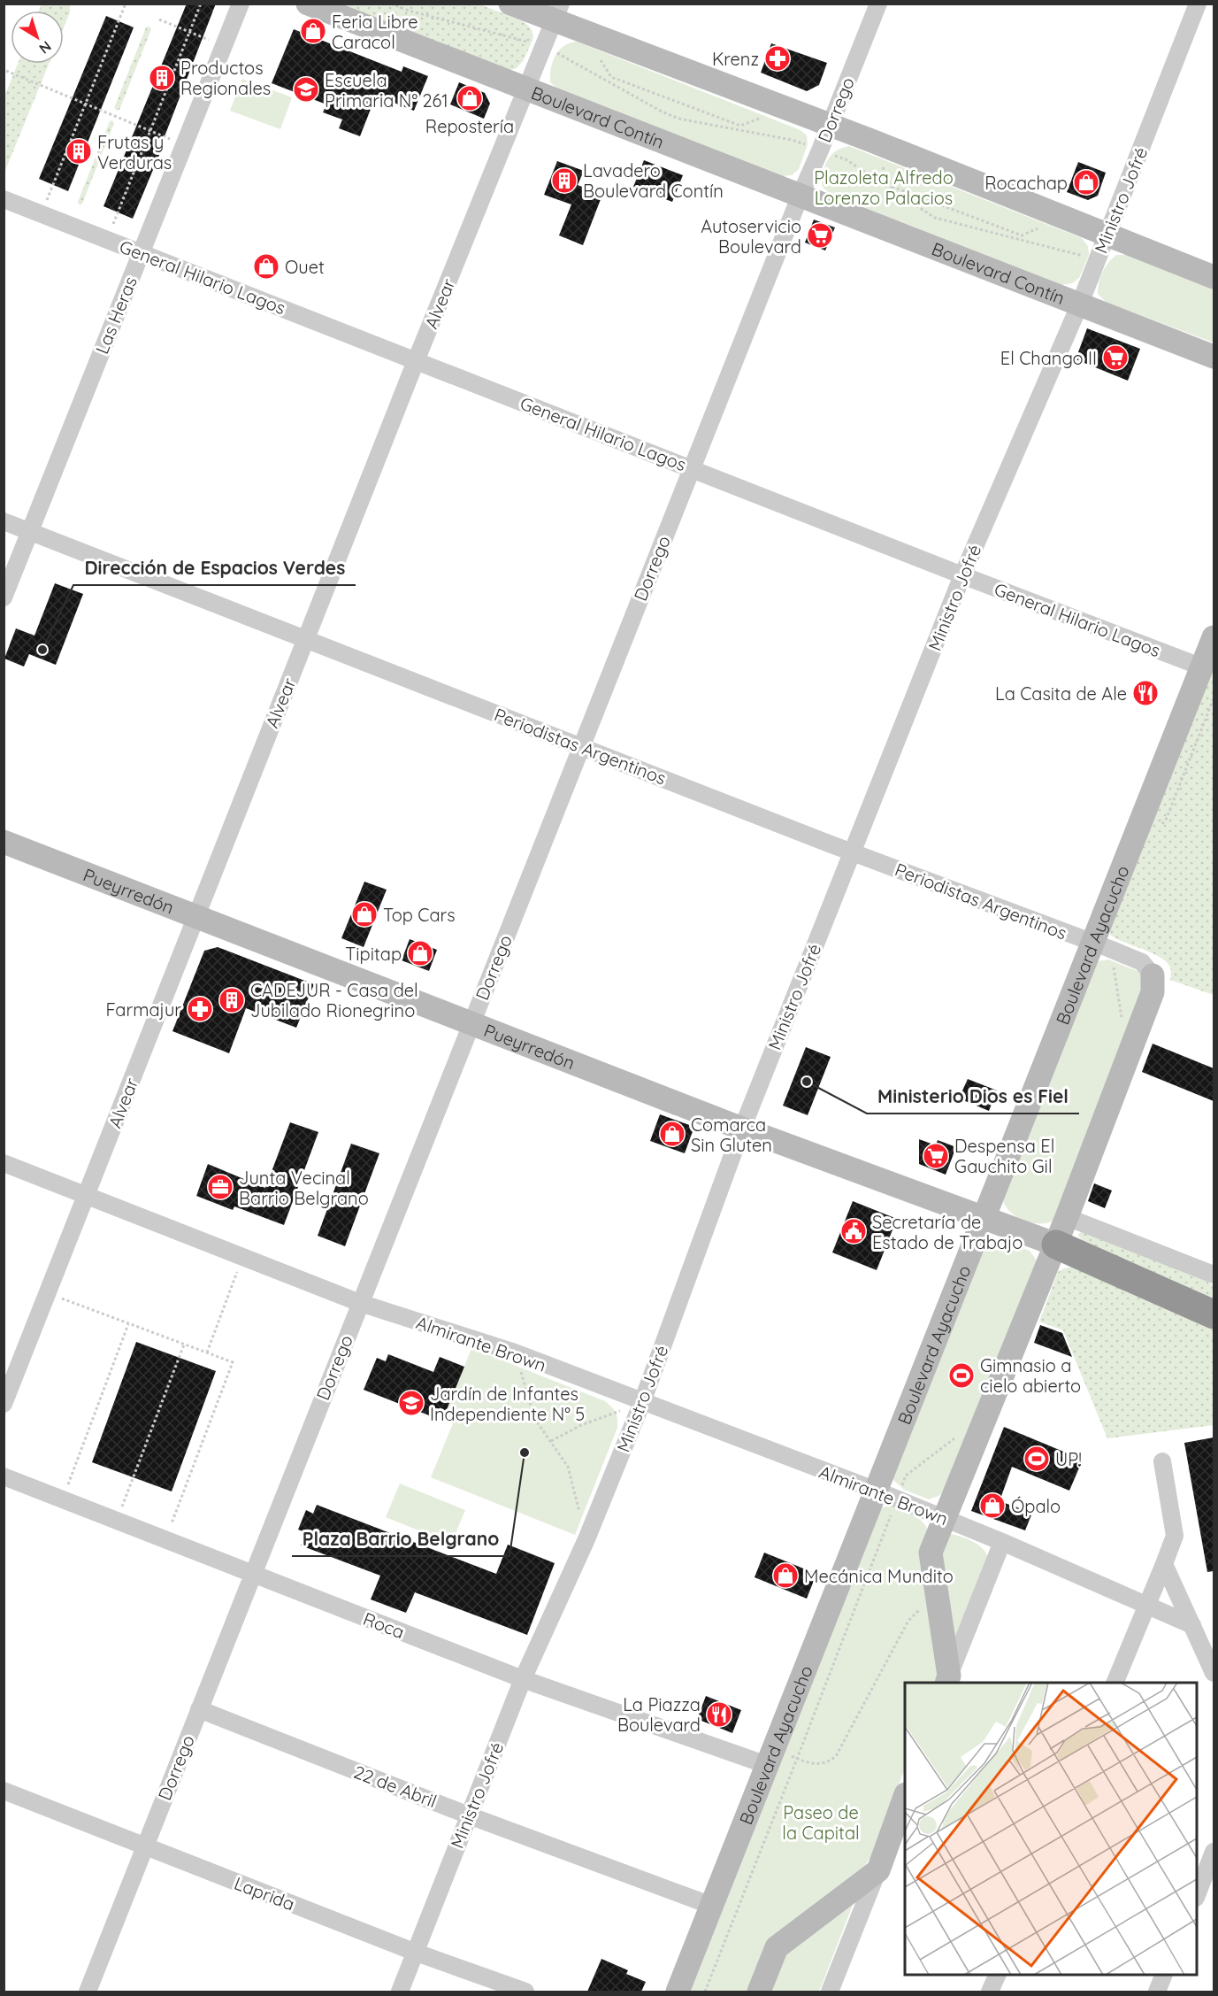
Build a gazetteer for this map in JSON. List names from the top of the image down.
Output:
{
  "streets": {
    "main road": ["Boulevard Contín", "Pueyrredón", "Boulevard Ayacucho"],
    "street": [
      "Dorrego",
      "Ministro Jofré",
      "General Hilario Lagos",
      "Alvear",
      "Las Heras",
      "Periodistas Argentinos",
      "Almirante Brown",
      "Roca",
      "22 de Abril",
      "Laprida"
    ]
  },
  "crossings": [
    ["Dorrego", "Boulevard Contín"],
    ["Dorrego", "General Hilario Lagos"],
    ["Dorrego", "Periodistas Argentinos"],
    ["Dorrego", "Pueyrredón"],
    ["Dorrego", "Almirante Brown"],
    ["Dorrego", "Roca"],
    ["Dorrego", "22 de Abril"],
    ["Dorrego", "Laprida"],
    ["Boulevard Contín", "Ministro Jofré"],
    ["Boulevard Contín", "Alvear"],
    ["Ministro Jofré", "General Hilario Lagos"],
    ["Ministro Jofré", "Periodistas Argentinos"],
    ["Ministro Jofré", "Pueyrredón"],
    ["Ministro Jofré", "Almirante Brown"],
    ["Ministro Jofré", "Roca"],
    ["Ministro Jofré", "22 de Abril"],
    ["Ministro Jofré", "Laprida"],
    ["General Hilario Lagos", "Alvear"],
    ["General Hilario Lagos", "Las Heras"],
    ["General Hilario Lagos", "Boulevard Ayacucho"],
    ["Alvear", "Periodistas Argentinos"],
    ["Alvear", "Pueyrredón"],
    ["Alvear", "Almirante Brown"],
    ["Las Heras", "Periodistas Argentinos"],
    ["Periodistas Argentinos", "Boulevard Ayacucho"],
    ["Pueyrredón", "Boulevard Ayacucho"],
    ["Boulevard Ayacucho", "Almirante Brown"],
    ["Boulevard Ayacucho", "Roca"],
    ["Boulevard Ayacucho", "22 de Abril"]
  ],
  "parks": ["Plazoleta Alfredo Lorenzo Palacios", "Paseo de la Capital"],
  "places": {
    "shop": [
      "Feria Libre Caracol",
      "Repostería",
      "Rocachap",
      "Ouet",
      "Top Cars",
      "Tipitap",
      "Comarca Sin Gluten",
      "Ópalo",
      "Mecánica Mundito"
    ],
    "pharmacy": ["Krenz", "Farmajur"],
    "building": [
      "Productos Regionales",
      "Frutas y Verduras",
      "Lavadero Boulevard Contín",
      "CADEJUR - Casa del Jubilado Rionegrino"
    ],
    "school or university": ["Escuela Primaria N° 261", "Jardín de Infantes Independiente N° 5"],
    "supermarket": ["Autoservicio Boulevard", "El Chango II", "Despensa El Gauchito Gil"],
    "other": ["Dirección de Espacios Verdes", "Ministerio Dios es Fiel", "Plaza Barrio Belgrano"],
    "restaurant": ["La Casita de Ale", "La Piazza Boulevard"],
    "office": ["Junta Vecinal Barrio Belgrano"],
    "public building": ["Secretaría de Estado de Trabajo"],
    "sports": ["Gimnasio a cielo abierto", "UP!"]
  },
  "north": "bottom right"
}
